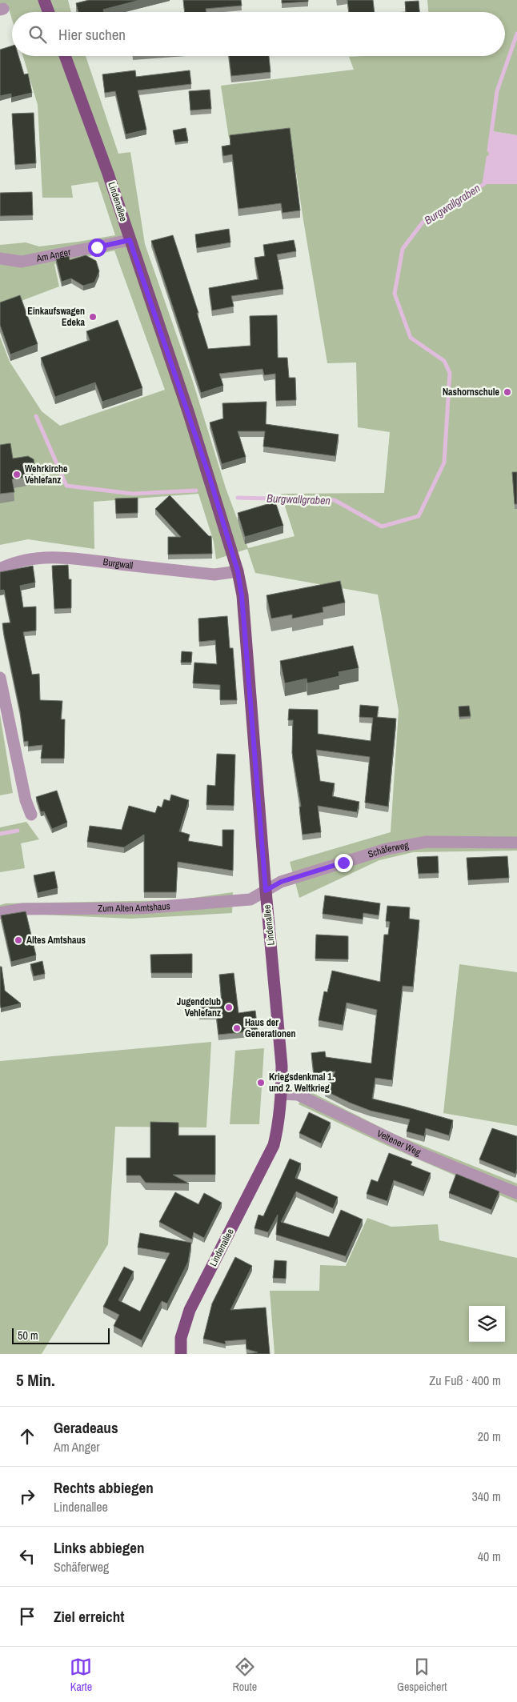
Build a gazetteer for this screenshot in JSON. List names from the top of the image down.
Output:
{
  "streets": {
    "main road": ["Lindenallee"],
    "street": [
      "Am Anger",
      "Burgwall",
      "Schäferweg",
      "Zum Alten Amtshaus",
      "Veltener Weg"
    ]
  },
  "crossings": [
    ["Lindenallee", "Am Anger"],
    ["Lindenallee", "Burgwall"],
    ["Lindenallee", "Schäferweg"],
    ["Lindenallee", "Zum Alten Amtshaus"],
    ["Lindenallee", "Veltener Weg"],
    ["Schäferweg", "Zum Alten Amtshaus"]
  ],
  "water": ["Burgwallgraben"],
  "places": [
    "Einkaufswagen Edeka",
    "Nashornschule",
    "Wehrkirche Vehlefanz",
    "Altes Amtshaus",
    "Jugendclub Vehlefanz",
    "Haus der Generationen",
    "Kriegsdenkmal 1. und 2. Weltkrieg"
  ],
  "scale_bar": "50 m",
  "page": {
    "search": "Hier suchen",
    "scale": "50 m",
    "heading": ["5 Min.", "Zu Fuß · 400 m"],
    "list": [
      ["Geradeaus", "Am Anger", "20 m"],
      ["Rechts abbiegen", "Lindenallee", "340 m"],
      ["Links abbiegen", "Schäferweg", "40 m"],
      "Ziel erreicht"
    ],
    "nav": ["Karte", "Route", "Gespeichert"]
  }
}
